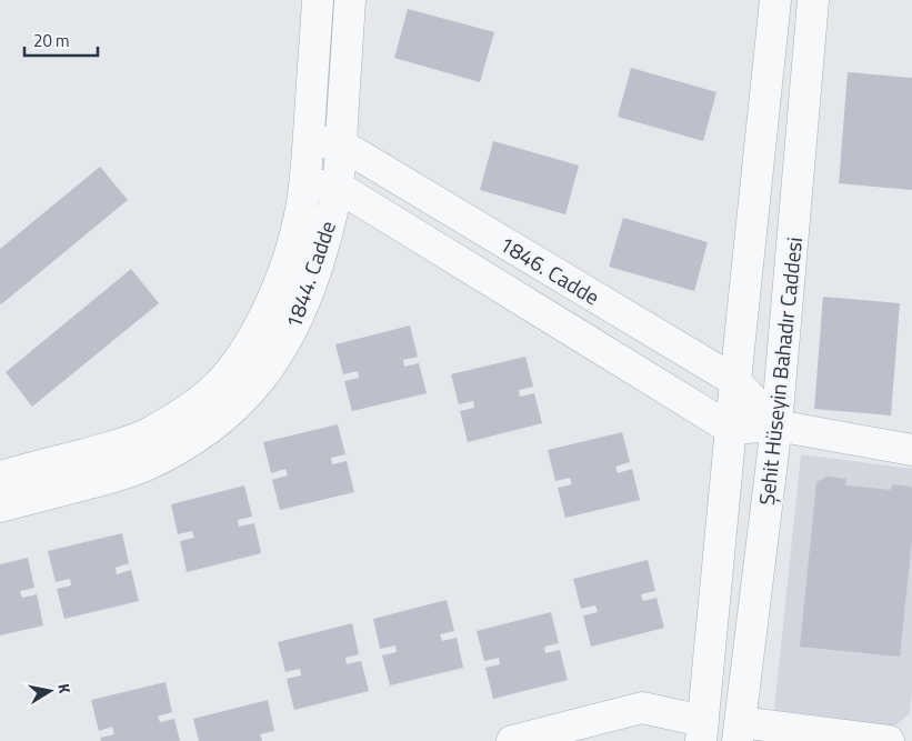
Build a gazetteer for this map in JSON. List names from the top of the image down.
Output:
{
  "streets": {
    "street": ["1846. Cadde", "1844. Cadde", "Şehit Hüseyin Bahadır Caddesi"]
  },
  "crossings": [
    ["1846. Cadde", "1844. Cadde"],
    ["1846. Cadde", "Şehit Hüseyin Bahadır Caddesi"]
  ],
  "scale_bar": "20 m",
  "north": "right"
}
